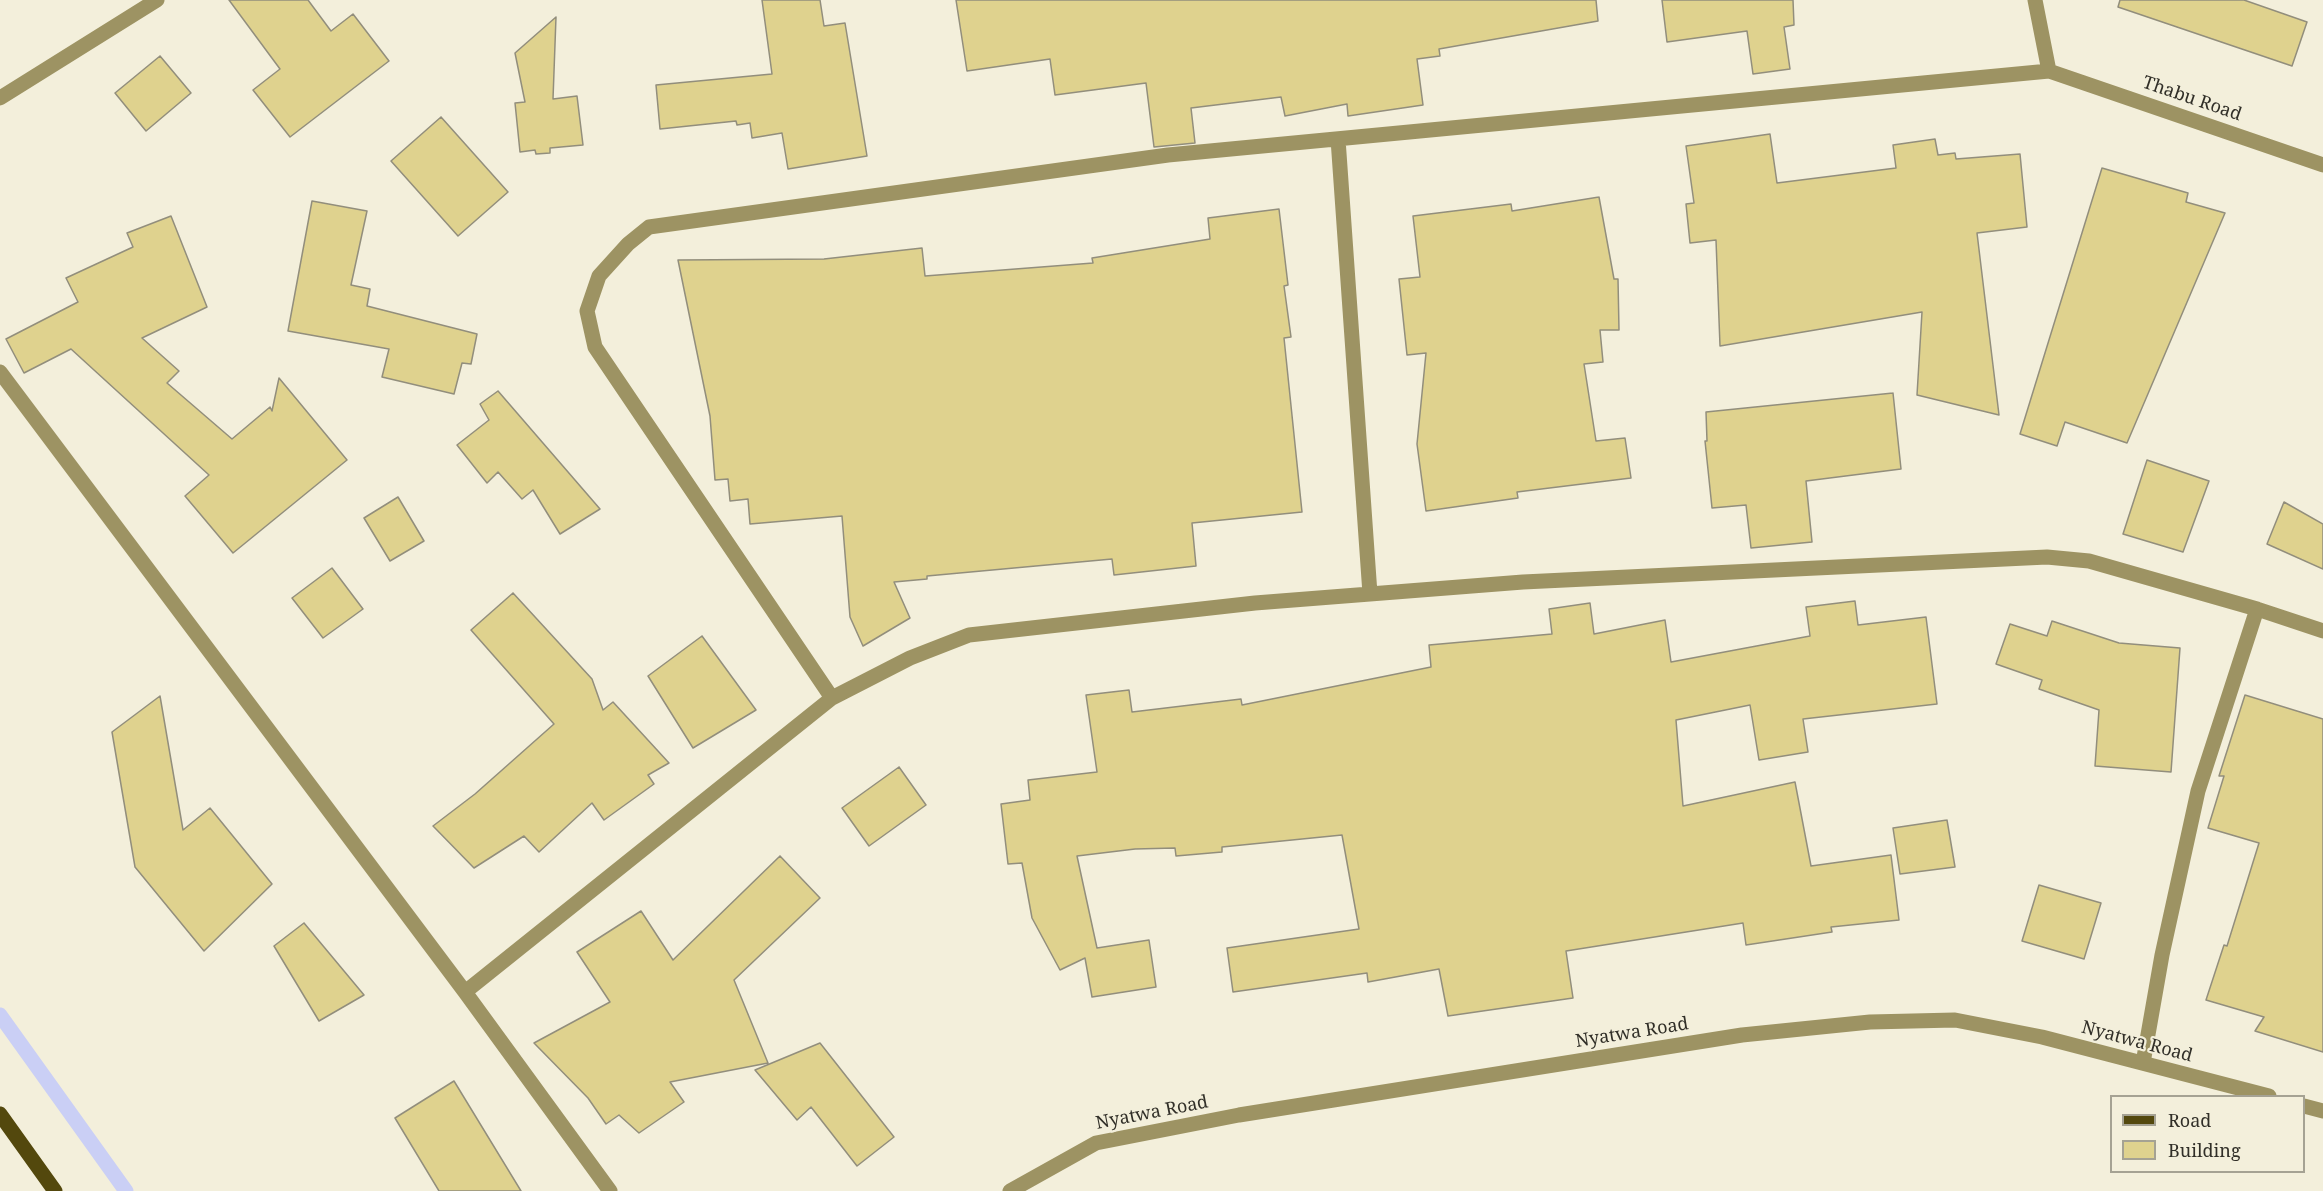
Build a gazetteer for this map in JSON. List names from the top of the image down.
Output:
{
  "streets": {
    "street": ["Thabu Road", "Nyatwa Road"]
  },
  "legend": ["Road", "Building"]
}
